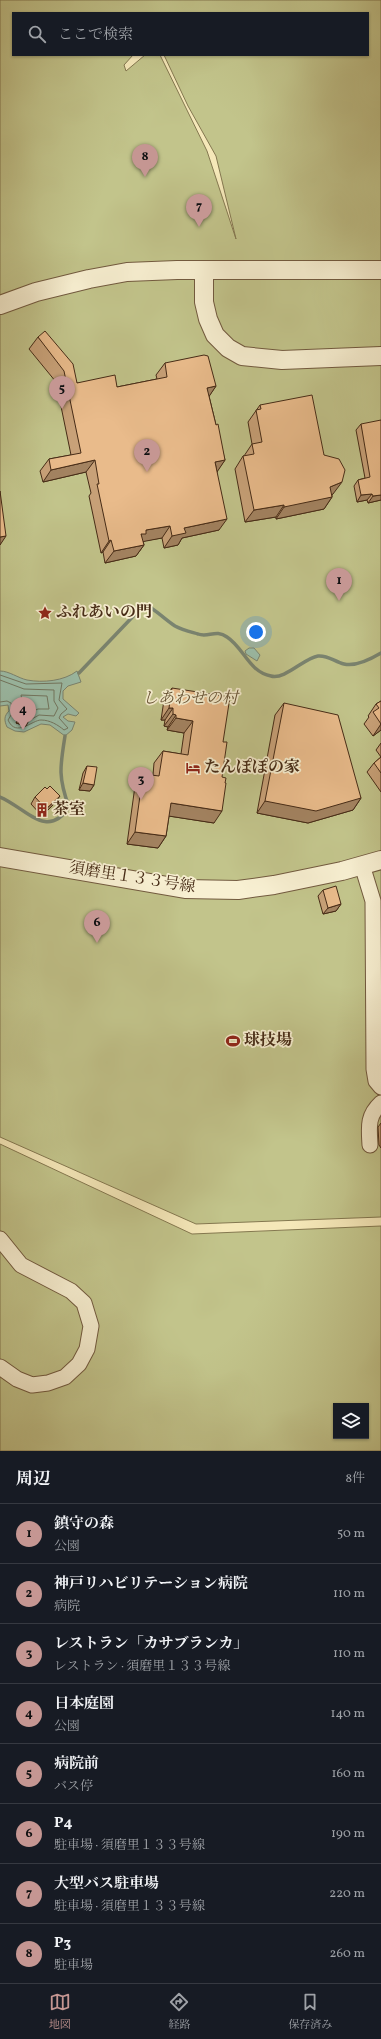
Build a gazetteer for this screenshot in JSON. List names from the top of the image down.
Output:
{
  "streets": {
    "street": ["須磨里１３３号線"]
  },
  "parks": ["しあわせの村"],
  "places": {
    "place": ["ふれあいの門"],
    "hotel": ["たんぽぽの家"],
    "building": ["茶室"],
    "sports": ["球技場"]
  },
  "page": {
    "search": "ここで検索",
    "pins": [
      "8",
      "7",
      "5",
      "2",
      "1",
      "4",
      "3",
      "6"
    ],
    "heading": ["周辺", "8件"],
    "list": [
      {
        "mark": "1",
        "name": "鎮守の森",
        "note": "公園",
        "value": "50 m"
      },
      {
        "mark": "2",
        "name": "神戸リハビリテーション病院",
        "note": "病院",
        "value": "110 m"
      },
      {
        "mark": "3",
        "name": "レストラン「カサブランカ」",
        "note": "レストラン · 須磨里１３３号線",
        "value": "110 m"
      },
      {
        "mark": "4",
        "name": "日本庭園",
        "note": "公園",
        "value": "140 m"
      },
      {
        "mark": "5",
        "name": "病院前",
        "note": "バス停",
        "value": "160 m"
      },
      {
        "mark": "6",
        "name": "P4",
        "note": "駐車場 · 須磨里１３３号線",
        "value": "190 m"
      },
      {
        "mark": "7",
        "name": "大型バス駐車場",
        "note": "駐車場 · 須磨里１３３号線",
        "value": "220 m"
      },
      {
        "mark": "8",
        "name": "P3",
        "note": "駐車場",
        "value": "260 m"
      }
    ],
    "nav": ["地図", "経路", "保存済み"]
  }
}
